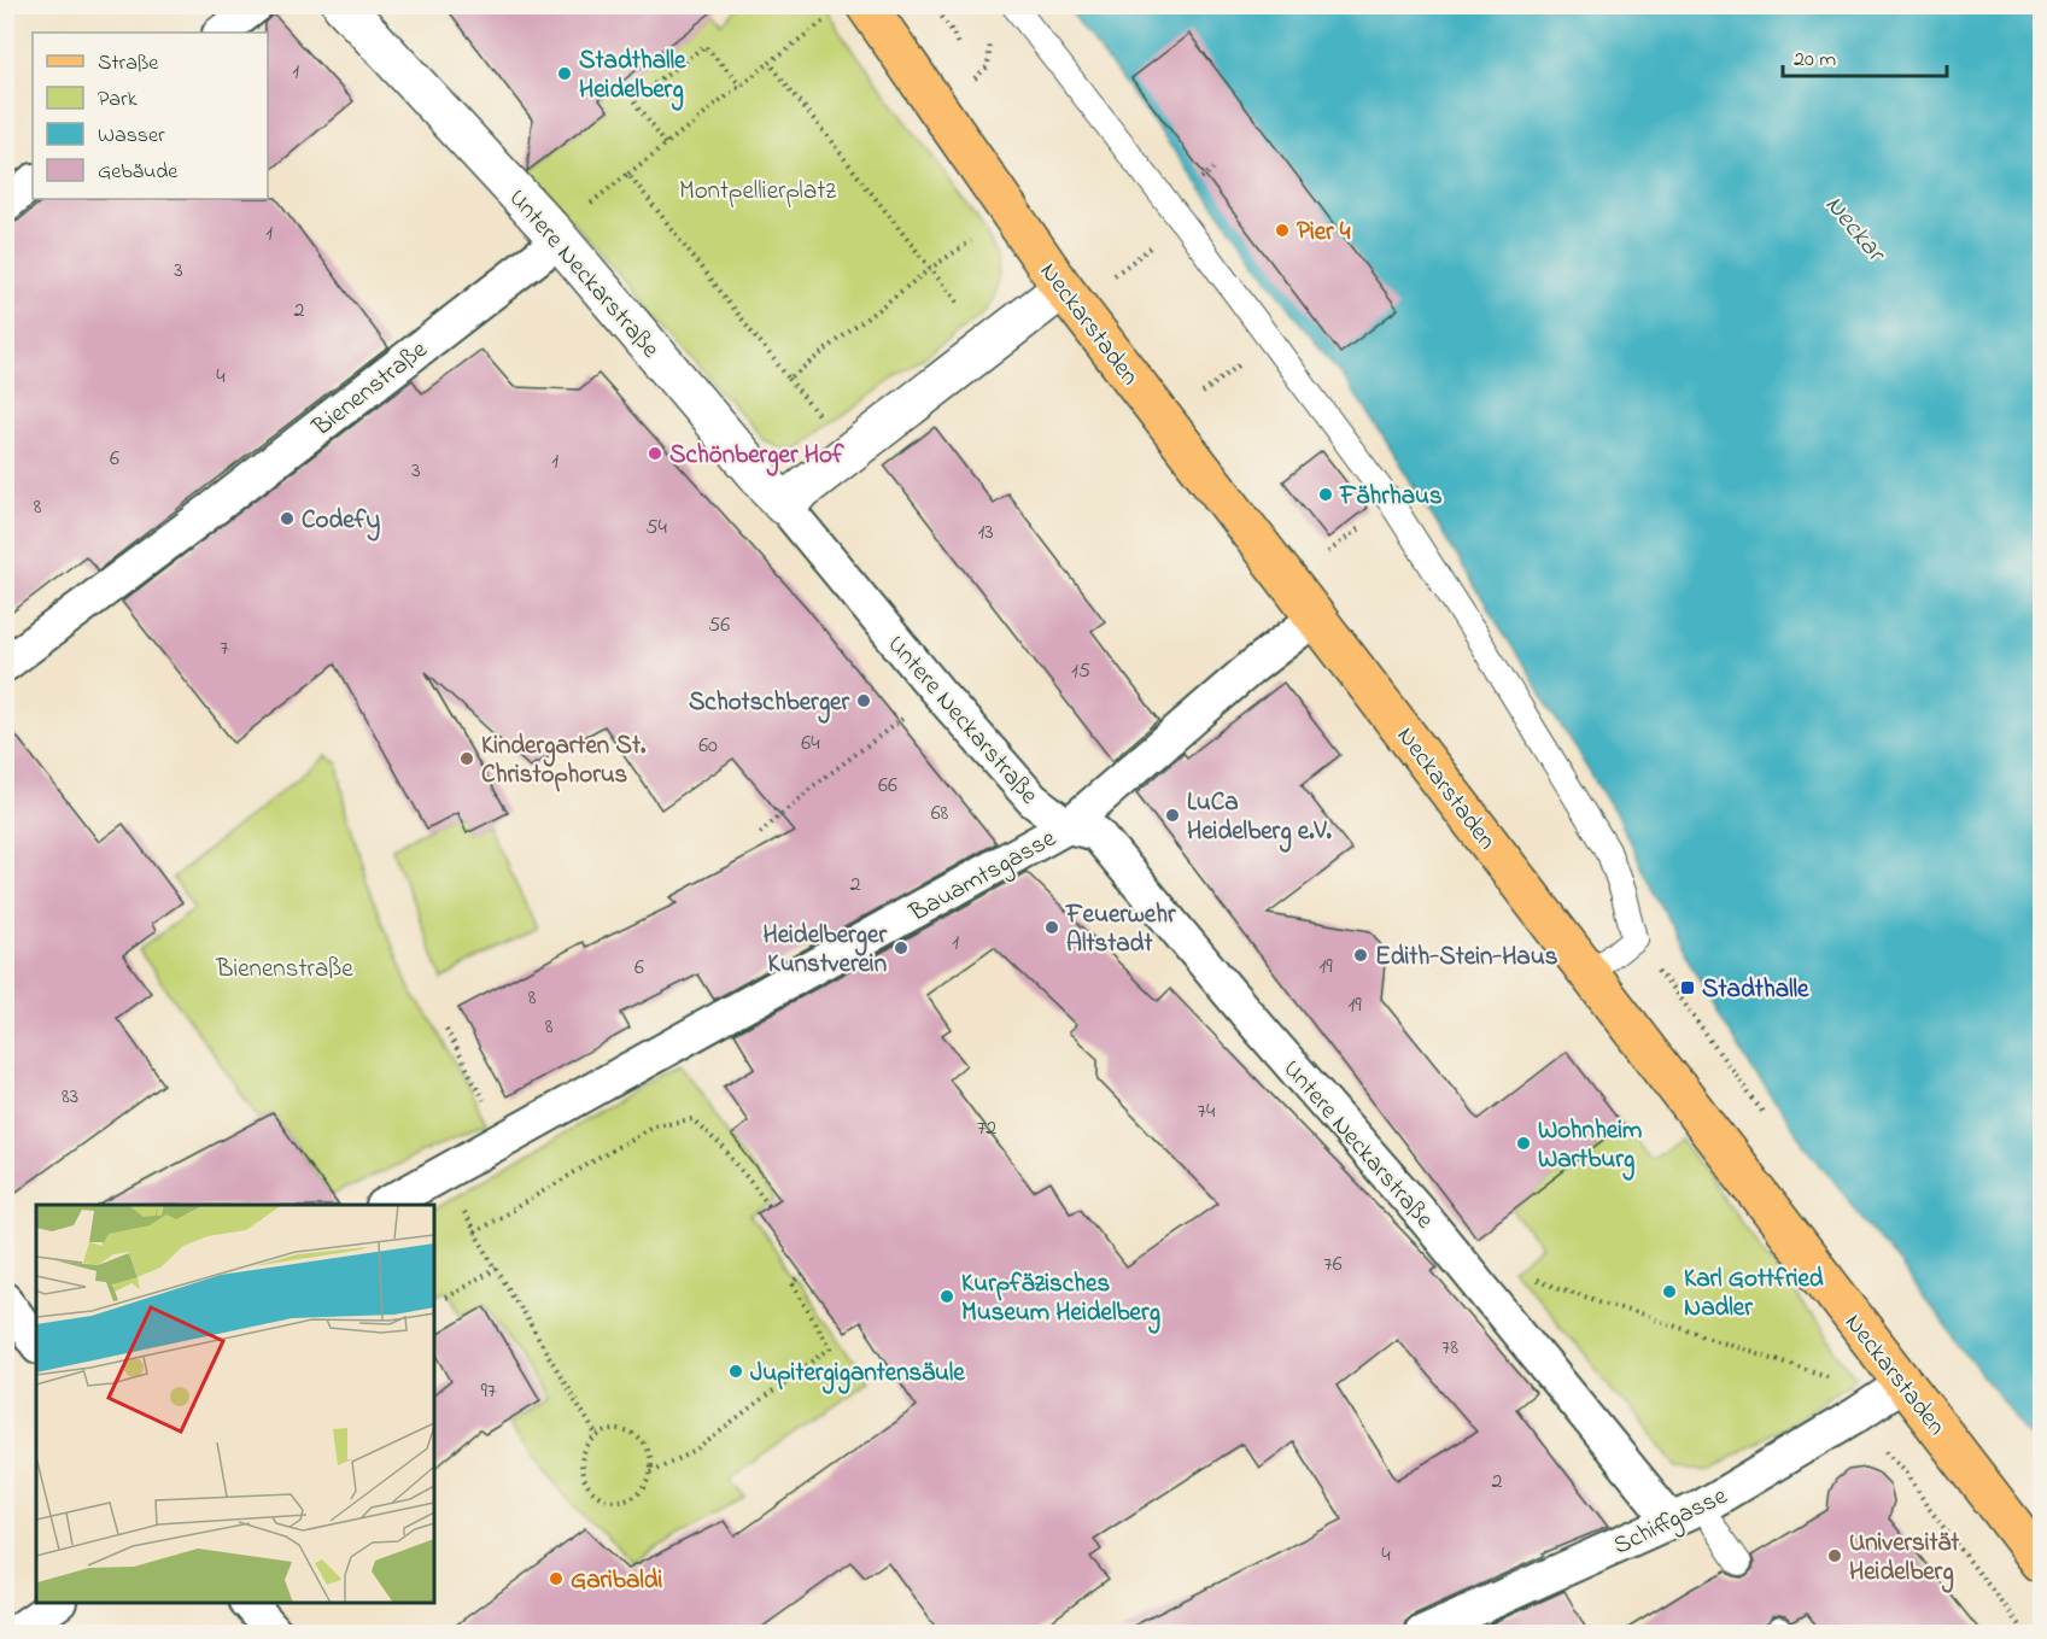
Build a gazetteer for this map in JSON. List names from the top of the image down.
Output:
{
  "streets": {
    "main road": ["Neckarstaden"],
    "street": [
      "Untere Neckarstraße",
      "Bienenstraße",
      "Bauamtsgasse",
      "Schiffgasse"
    ]
  },
  "crossings": [
    ["Untere Neckarstraße", "Bienenstraße"],
    ["Untere Neckarstraße", "Bauamtsgasse"],
    ["Untere Neckarstraße", "Schiffgasse"],
    ["Neckarstaden", "Bauamtsgasse"],
    ["Neckarstaden", "Schiffgasse"]
  ],
  "water": ["Neckar"],
  "parks": ["Montpellierplatz", "Bienenstraße"],
  "places": {
    "other": [
      "Stadthalle Heidelberg",
      "Pier 4",
      "Schönberger Hof",
      "Fährhaus",
      "Codefy",
      "Schotschberger",
      "Kindergarten St. Christophorus",
      "LuCa Heidelberg e.V.",
      "Feuerwehr Altstadt",
      "Heidelberger Kunstverein",
      "Edith-Stein-Haus",
      "Wohnheim Wartburg",
      "Karl Gottfried Nadler",
      "Kurpfäzisches Museum Heidelberg",
      "Jupitergigantensäule",
      "Universität Heidelberg",
      "Garibaldi"
    ],
    "transit": ["Stadthalle"]
  },
  "house_numbers": [
    "1",
    "1",
    "3",
    "2",
    "4",
    "6",
    "1",
    "3",
    "8",
    "54",
    "13",
    "56",
    "7",
    "15",
    "64",
    "60",
    "66",
    "68",
    "2",
    "1",
    "19",
    "6",
    "8",
    "19",
    "8",
    "83",
    "74",
    "72",
    "76",
    "78",
    "97",
    "2",
    "4"
  ],
  "legend": [
    "Straße",
    "Park",
    "Wasser",
    "Gebäude"
  ],
  "scale_bar": "20 m"
}
